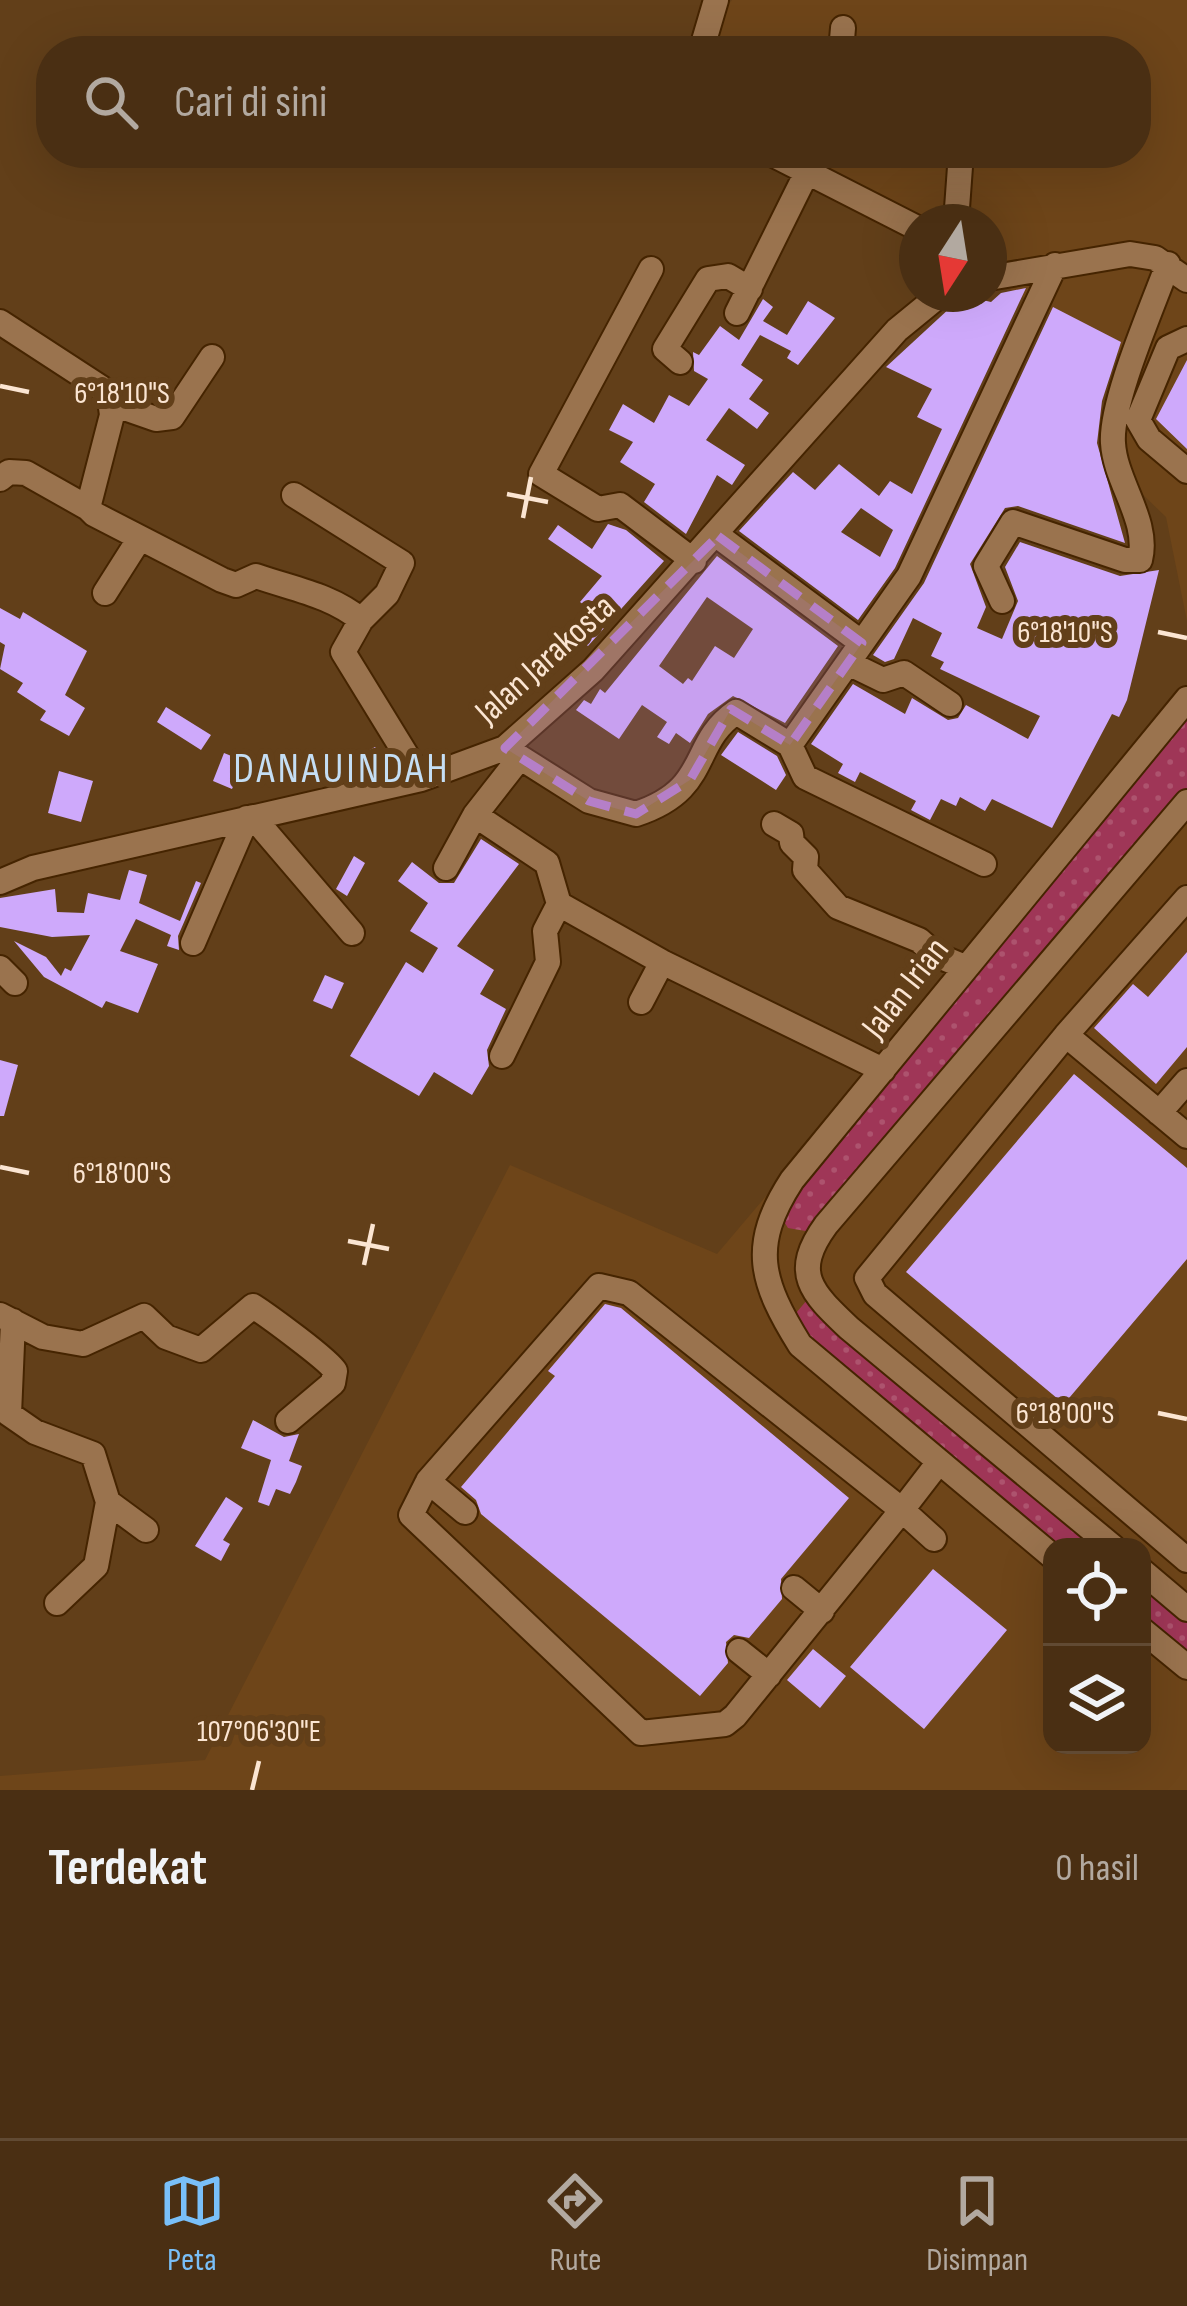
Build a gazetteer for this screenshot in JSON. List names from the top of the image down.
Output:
{
  "streets": {
    "street": ["Jalan Jarakosta", "Jalan Irian"]
  },
  "districts": ["DANAUINDAH"],
  "north": "bottom",
  "page": {
    "search": "Cari di sini",
    "heading": ["Terdekat", "0 hasil"],
    "nav": ["Peta", "Rute", "Disimpan"]
  },
  "coordinates": ["6°18'10\"S", "6°18'00\"S", "107°06'30\"E"]
}
